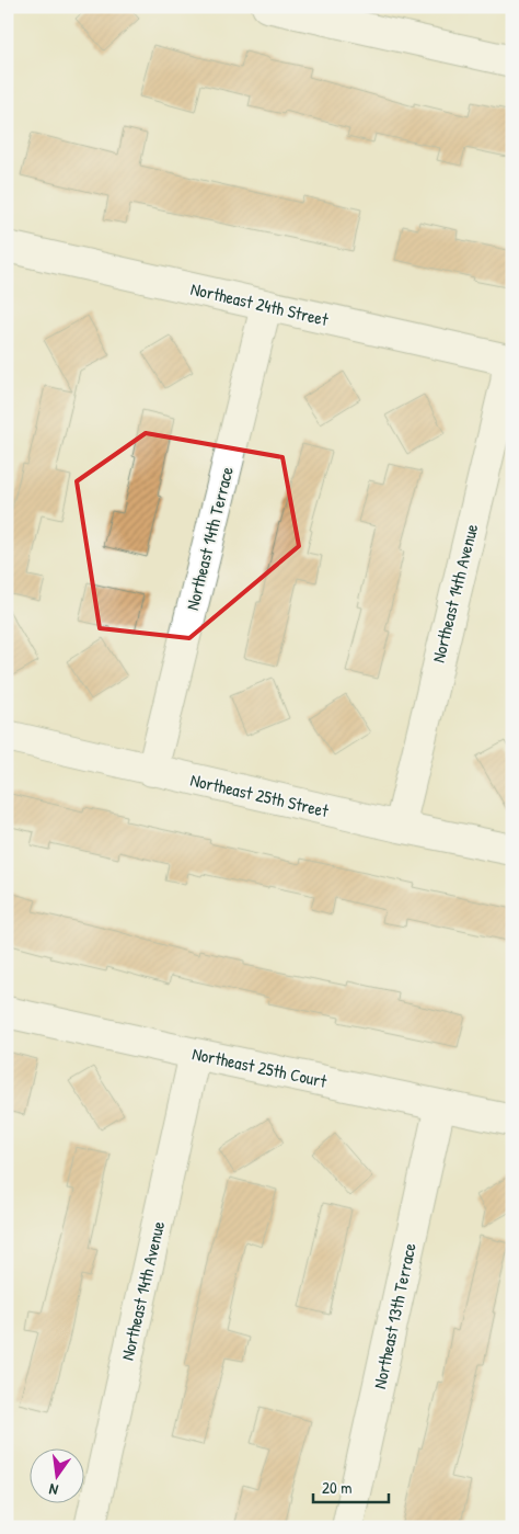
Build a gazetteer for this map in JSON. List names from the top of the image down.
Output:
{
  "streets": {
    "street": [
      "Northeast 24th Street",
      "Northeast 14th Terrace",
      "Northeast 14th Avenue",
      "Northeast 25th Street",
      "Northeast 25th Court",
      "Northeast 13th Terrace"
    ]
  },
  "crossings": [
    ["Northeast 24th Street", "Northeast 14th Terrace"],
    ["Northeast 24th Street", "Northeast 14th Avenue"],
    ["Northeast 14th Terrace", "Northeast 25th Street"],
    ["Northeast 14th Avenue", "Northeast 25th Street"],
    ["Northeast 14th Avenue", "Northeast 25th Court"],
    ["Northeast 25th Court", "Northeast 13th Terrace"]
  ],
  "scale_bar": "20 m",
  "north": "bottom"
}
